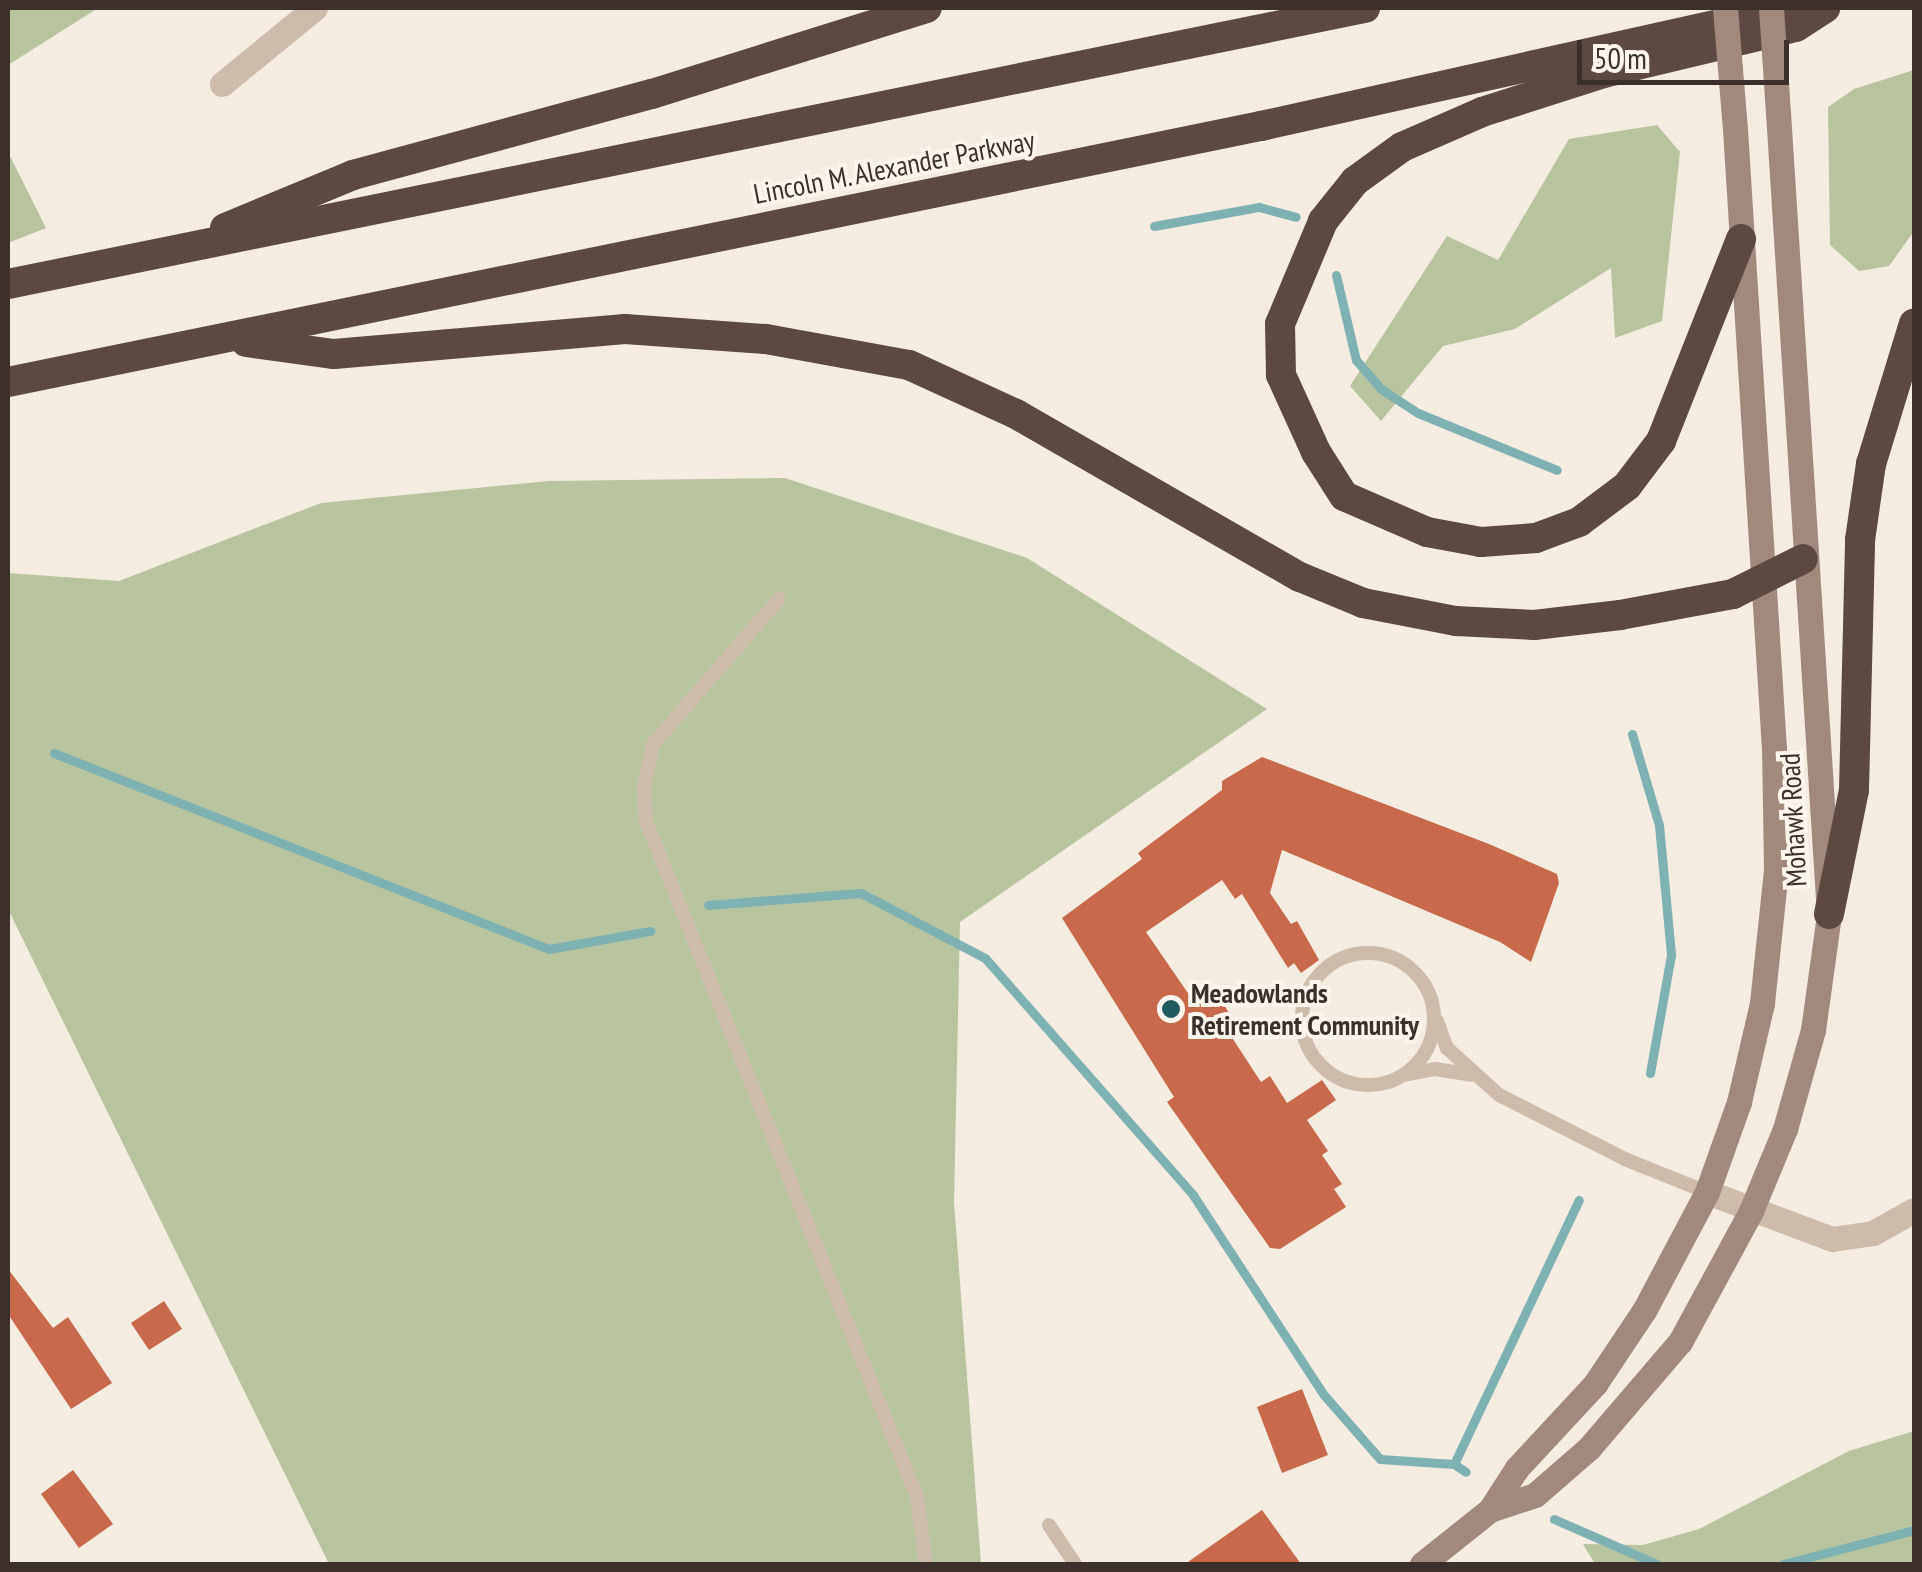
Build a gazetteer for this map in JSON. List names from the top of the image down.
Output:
{
  "streets": {
    "highway": ["Lincoln M. Alexander Parkway"],
    "main road": ["Mohawk Road"]
  },
  "places": ["Meadowlands Retirement Community"],
  "scale_bar": "50 m"
}
